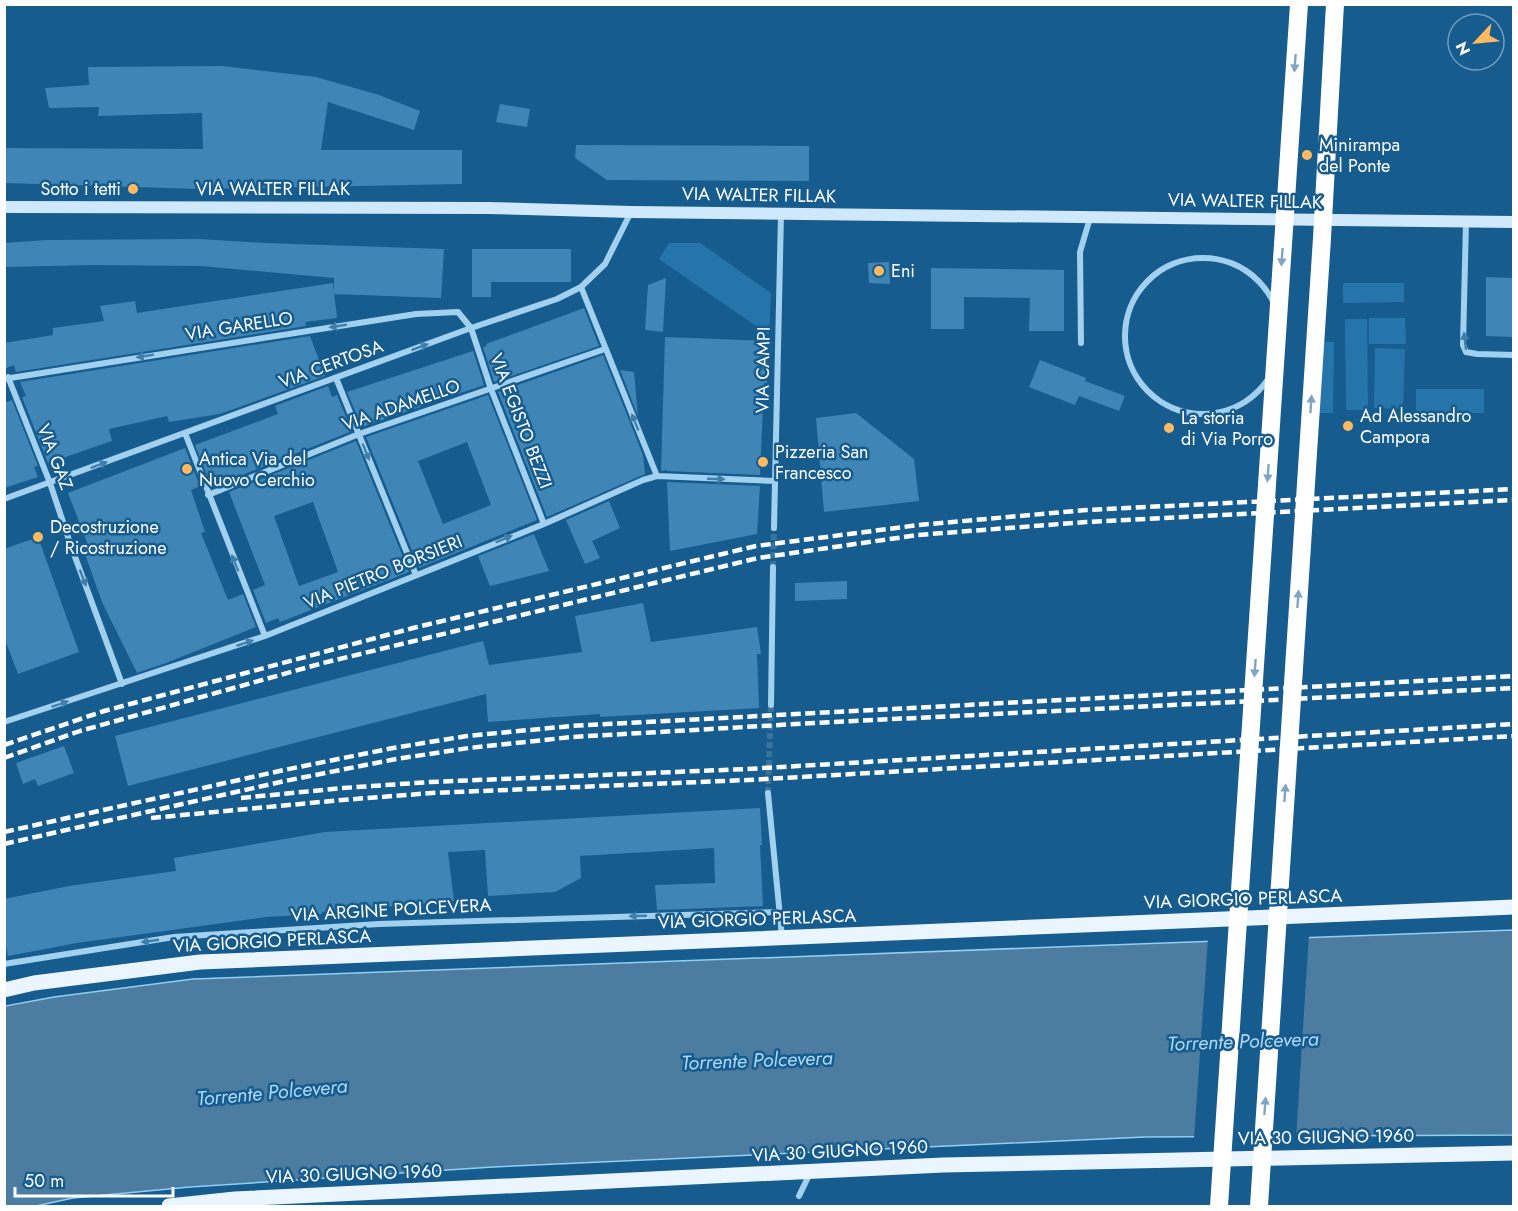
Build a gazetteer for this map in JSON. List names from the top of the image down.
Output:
{
  "streets": {
    "main road": ["VIA WALTER FILLAK", "VIA GIORGIO PERLASCA", "VIA 30 GIUGNO 1960"],
    "street": [
      "VIA GARELLO",
      "VIA CERTOSA",
      "VIA CAMPI",
      "VIA ADAMELLO",
      "VIA EGISTO BEZZI",
      "VIA GAZ",
      "VIA PIETRO BORSIERI",
      "VIA ARGINE POLCEVERA"
    ]
  },
  "crossings": [
    ["VIA WALTER FILLAK", "VIA CERTOSA"],
    ["VIA WALTER FILLAK", "VIA CAMPI"],
    ["VIA GARELLO", "VIA CERTOSA"],
    ["VIA GARELLO", "VIA EGISTO BEZZI"],
    ["VIA GARELLO", "VIA GAZ"],
    ["VIA CERTOSA", "VIA EGISTO BEZZI"],
    ["VIA CERTOSA", "VIA GAZ"],
    ["VIA CAMPI", "VIA PIETRO BORSIERI"],
    ["VIA ADAMELLO", "VIA EGISTO BEZZI"],
    ["VIA EGISTO BEZZI", "VIA PIETRO BORSIERI"],
    ["VIA GAZ", "VIA PIETRO BORSIERI"]
  ],
  "one_way": [
    "VIA GARELLO",
    "VIA CERTOSA",
    "VIA GAZ",
    "VIA PIETRO BORSIERI",
    "VIA ARGINE POLCEVERA"
  ],
  "water": ["Torrente Polcevera"],
  "places": [
    "Minirampa del Ponte",
    "Sotto i tetti",
    "Eni",
    "Ad Alessandro Campora",
    "La storia di Via Porro",
    "Pizzeria San Francesco",
    "Antica Via del Nuovo Cerchio",
    "Decostruzione / Ricostruzione"
  ],
  "scale_bar": "50 m",
  "north": "bottom left"
}
